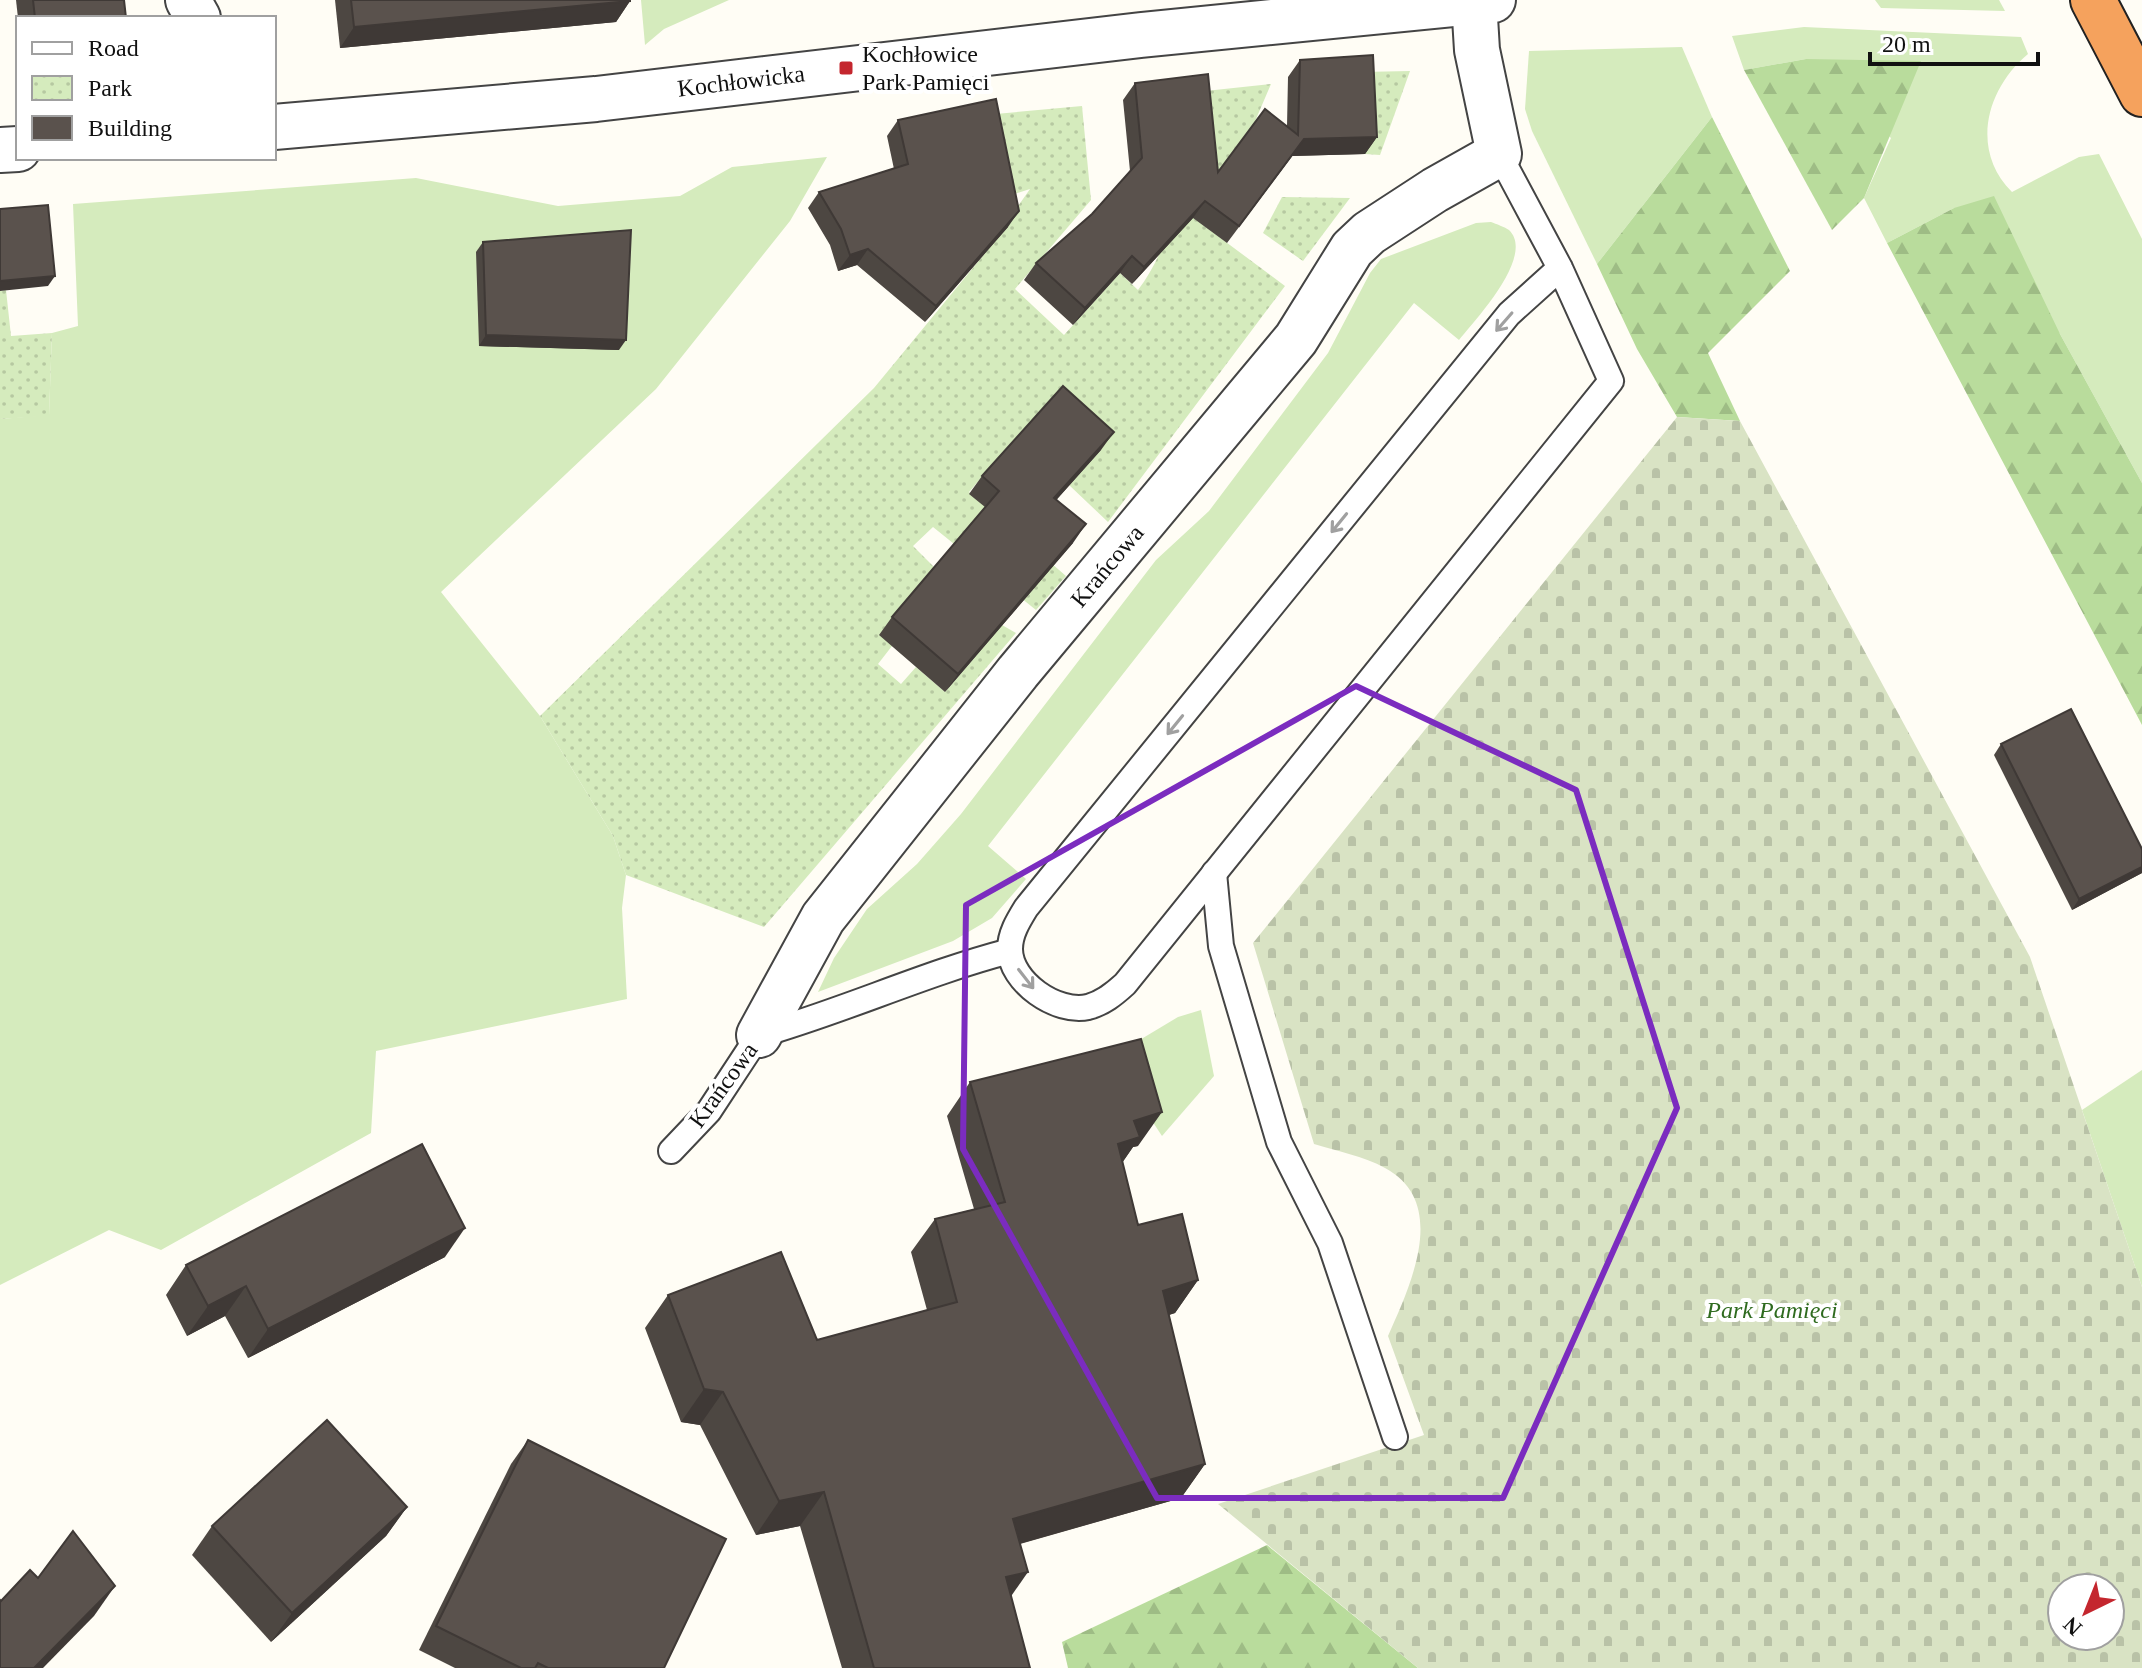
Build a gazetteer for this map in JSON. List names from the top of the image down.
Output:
{
  "streets": {
    "street": ["Kochłowicka", "Krańcowa"]
  },
  "parks": ["Park Pamięci"],
  "places": {
    "transit": ["Kochłowice Park Pamięci"]
  },
  "legend": ["Road", "Park", "Building"],
  "scale_bar": "20 m",
  "north": "bottom left"
}
